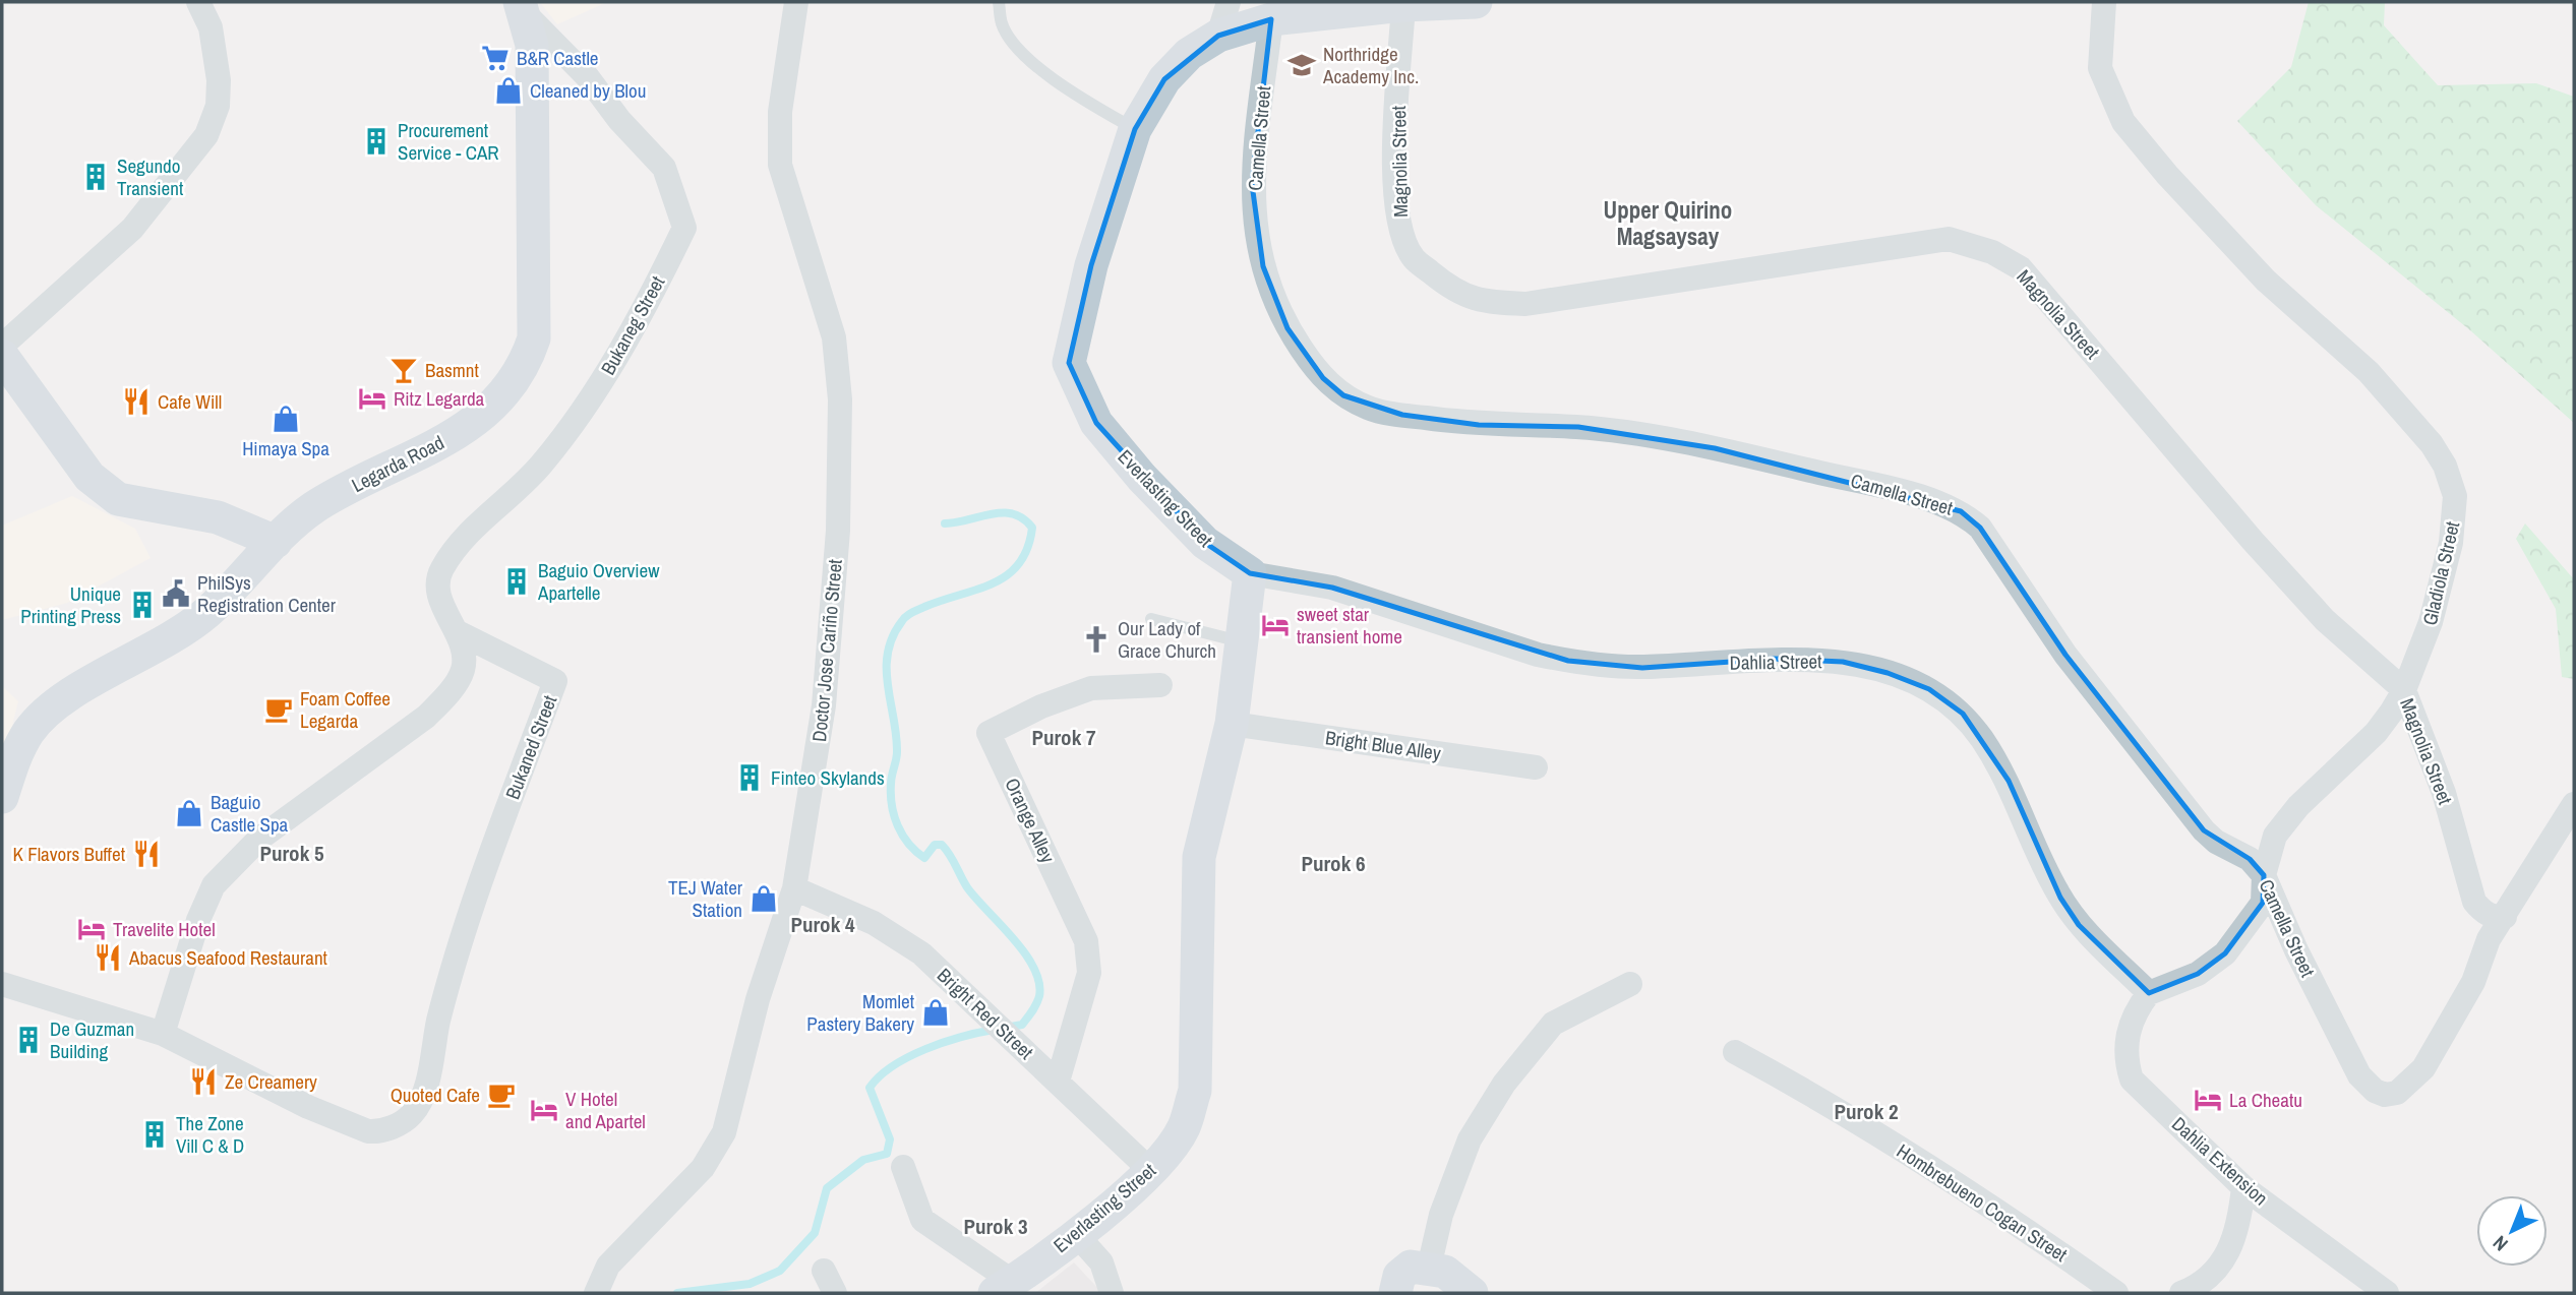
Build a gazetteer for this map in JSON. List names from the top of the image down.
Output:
{
  "streets": {
    "street": [
      "Camella Street",
      "Magnolia Street",
      "Bukaneg Street",
      "Legarda Road",
      "Everlasting Street",
      "Gladiola Street",
      "Doctor Jose Cariño Street",
      "Dahlia Street",
      "Bright Blue Alley",
      "Bukaned Street",
      "Orange Alley",
      "Bright Red Street",
      "Dahlia Extension",
      "Hombrebueno Cogan Street"
    ]
  },
  "crossings": [
    ["Camella Street", "Magnolia Street"],
    ["Camella Street", "Everlasting Street"],
    ["Camella Street", "Gladiola Street"],
    ["Magnolia Street", "Everlasting Street"],
    ["Magnolia Street", "Gladiola Street"],
    ["Bukaneg Street", "Legarda Road"],
    ["Bukaneg Street", "Bukaned Street"],
    ["Everlasting Street", "Dahlia Street"],
    ["Everlasting Street", "Bright Blue Alley"],
    ["Everlasting Street", "Bright Red Street"],
    ["Gladiola Street", "Dahlia Street"],
    ["Gladiola Street", "Dahlia Extension"],
    ["Doctor Jose Cariño Street", "Bright Red Street"],
    ["Dahlia Street", "Dahlia Extension"],
    ["Orange Alley", "Bright Red Street"]
  ],
  "districts": [
    "Upper Quirino Magsaysay",
    "Purok 7",
    "Purok 5",
    "Purok 6",
    "Purok 4",
    "Purok 2",
    "Purok 3"
  ],
  "places": {
    "supermarket": ["B&R Castle"],
    "school or university": ["Northridge Academy Inc."],
    "shop": [
      "Cleaned by Blou",
      "Himaya Spa",
      "Baguio Castle Spa",
      "TEJ Water Station",
      "Momlet Pastery Bakery"
    ],
    "building": [
      "Procurement Service - CAR",
      "Segundo Transient",
      "Baguio Overview Apartelle",
      "Unique Printing Press",
      "Finteo Skylands",
      "De Guzman Building",
      "The Zone Vill C & D"
    ],
    "bar": ["Basmnt"],
    "hotel": [
      "Ritz Legarda",
      "sweet star transient home",
      "Travelite Hotel",
      "La Cheatu",
      "V Hotel and Apartel"
    ],
    "restaurant": [
      "Cafe Will",
      "K Flavors Buffet",
      "Abacus Seafood Restaurant",
      "Ze Creamery"
    ],
    "public building": ["PhilSys Registration Center"],
    "church": ["Our Lady of Grace Church"],
    "cafe": ["Foam Coffee Legarda", "Quoted Cafe"]
  },
  "north": "bottom left"
}
